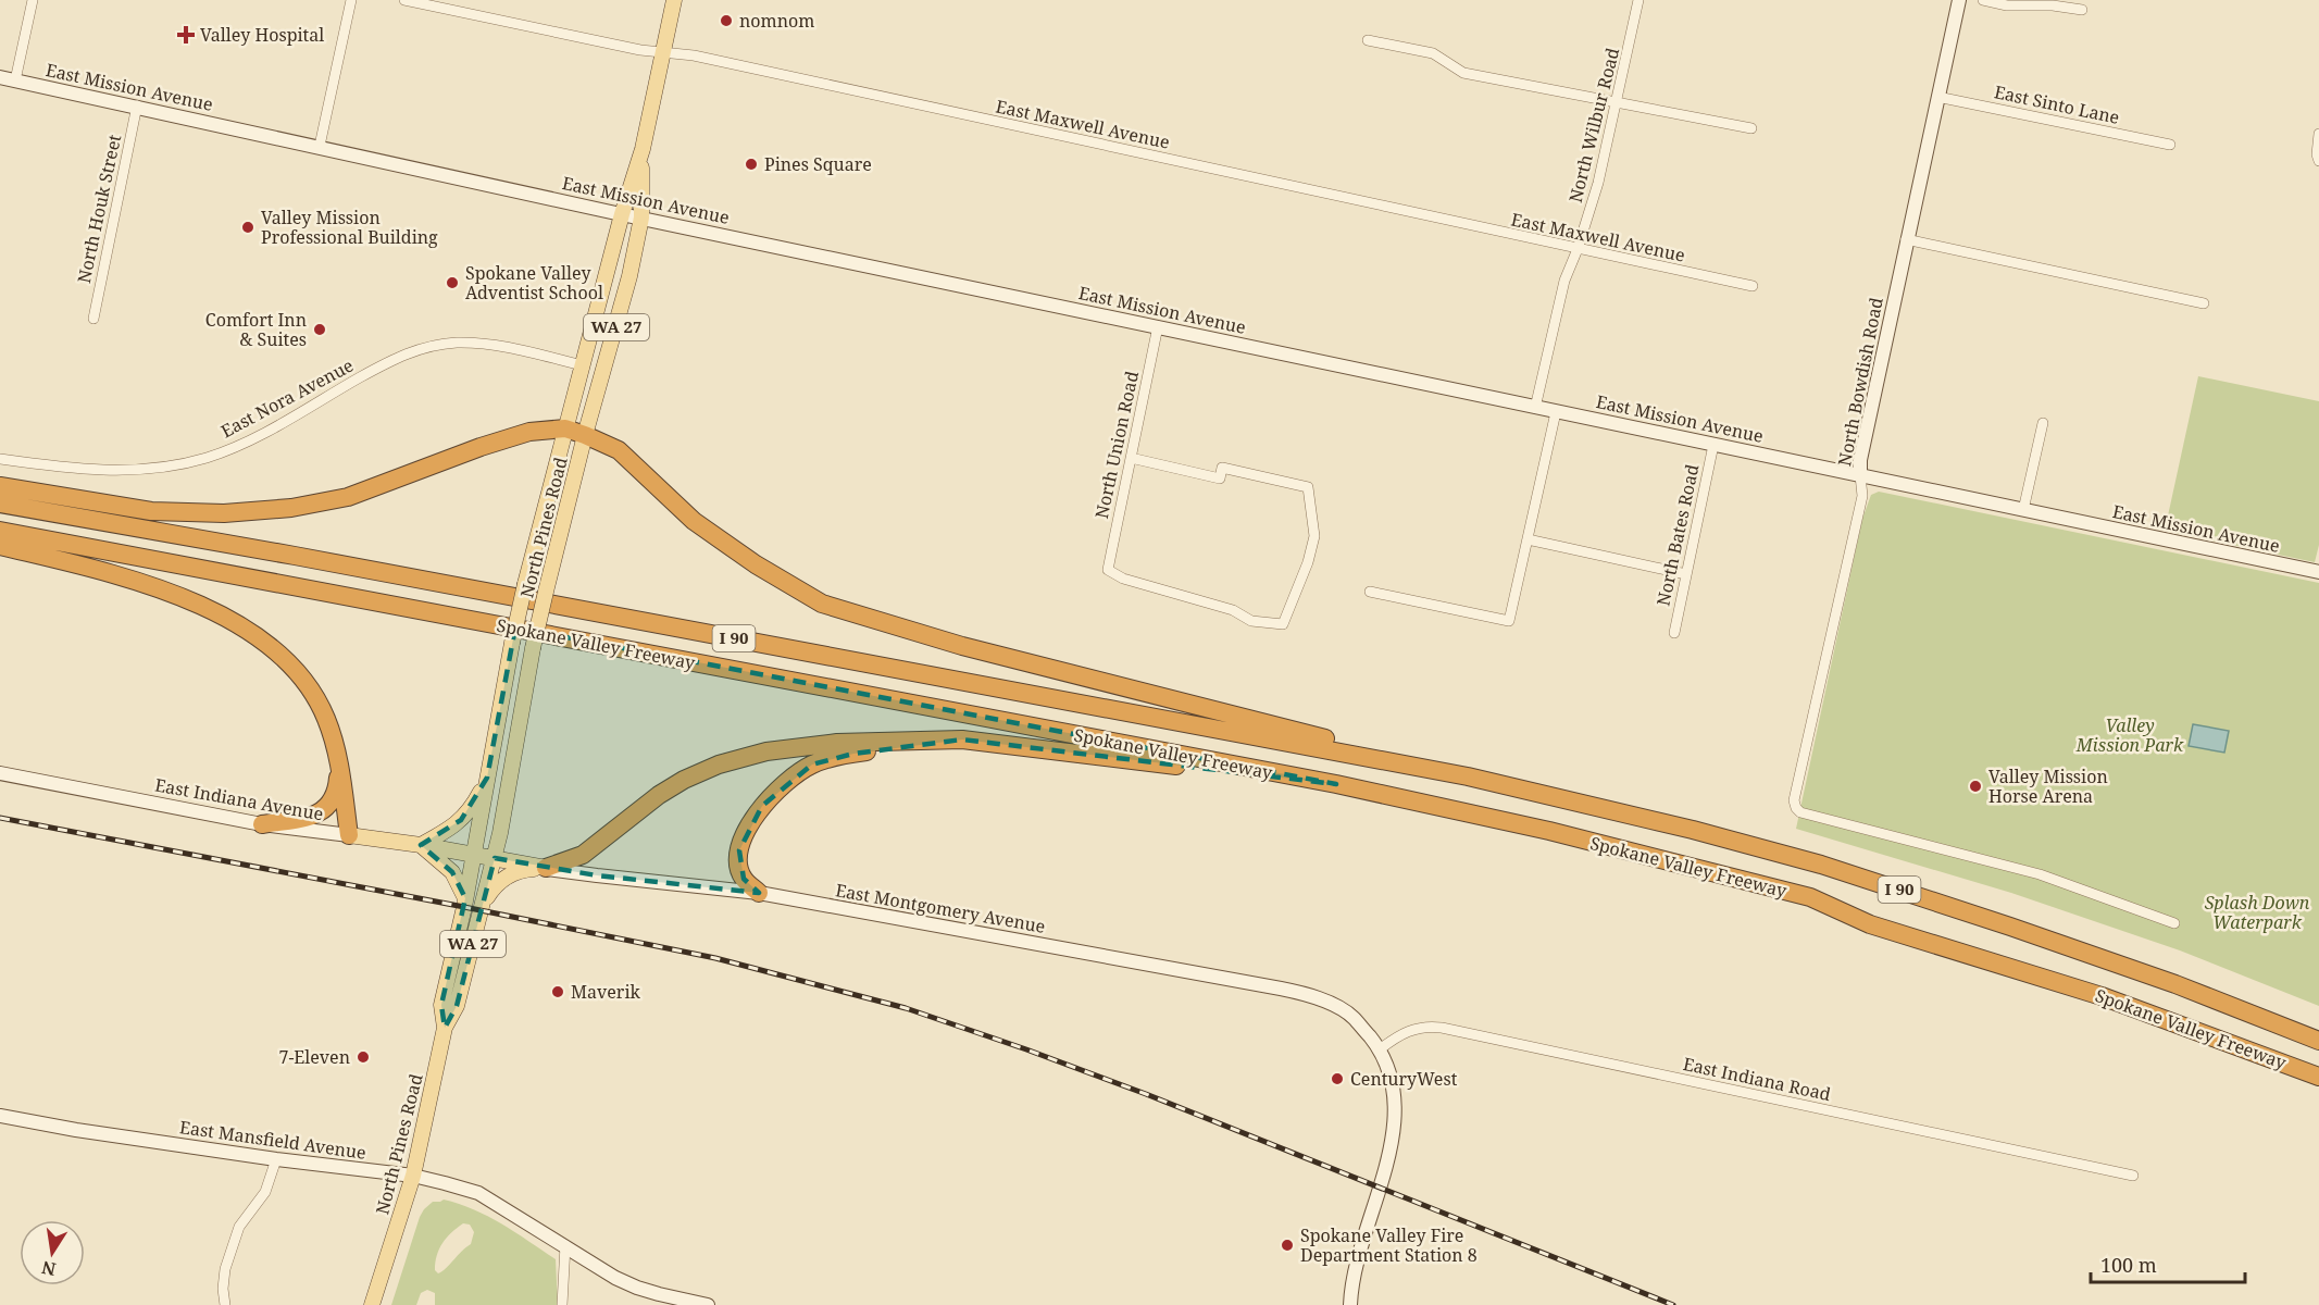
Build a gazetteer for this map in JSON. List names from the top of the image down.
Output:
{
  "streets": {
    "highway": ["I 90", "Spokane Valley Freeway"],
    "main road": [
      "WA 27",
      "North Pines Road",
      "East Indiana Avenue",
      "East Montgomery Avenue"
    ],
    "street": [
      "East Mission Avenue",
      "East Sinto Lane",
      "East Maxwell Avenue",
      "North Wilbur Road",
      "North Houk Street",
      "North Bowdish Road",
      "East Nora Avenue",
      "North Union Road",
      "North Bates Road",
      "East Indiana Road",
      "East Mansfield Avenue"
    ]
  },
  "crossings": [
    ["East Mission Avenue", "North Wilbur Road"],
    ["East Mission Avenue", "North Houk Street"],
    ["East Mission Avenue", "North Bowdish Road"],
    ["East Mission Avenue", "North Union Road"],
    ["East Mission Avenue", "North Pines Road"],
    ["East Mission Avenue", "North Bates Road"],
    ["East Sinto Lane", "North Bowdish Road"],
    ["East Maxwell Avenue", "North Wilbur Road"],
    ["East Maxwell Avenue", "North Pines Road"],
    ["East Nora Avenue", "North Pines Road"],
    ["North Pines Road", "East Indiana Avenue"],
    ["North Pines Road", "East Montgomery Avenue"],
    ["North Pines Road", "East Mansfield Avenue"],
    ["East Indiana Avenue", "East Montgomery Avenue"],
    ["East Montgomery Avenue", "East Indiana Road"]
  ],
  "parks": ["Valley Mission Park", "Splash Down Waterpark"],
  "places": {
    "other": [
      "nomnom",
      "Pines Square",
      "Valley Mission Professional Building",
      "Spokane Valley Adventist School",
      "Comfort Inn & Suites",
      "Valley Mission Horse Arena",
      "Maverik",
      "7-Eleven",
      "CenturyWest",
      "Spokane Valley Fire Department Station 8"
    ],
    "health": ["Valley Hospital"]
  },
  "scale_bar": "100 m",
  "north": "bottom"
}
